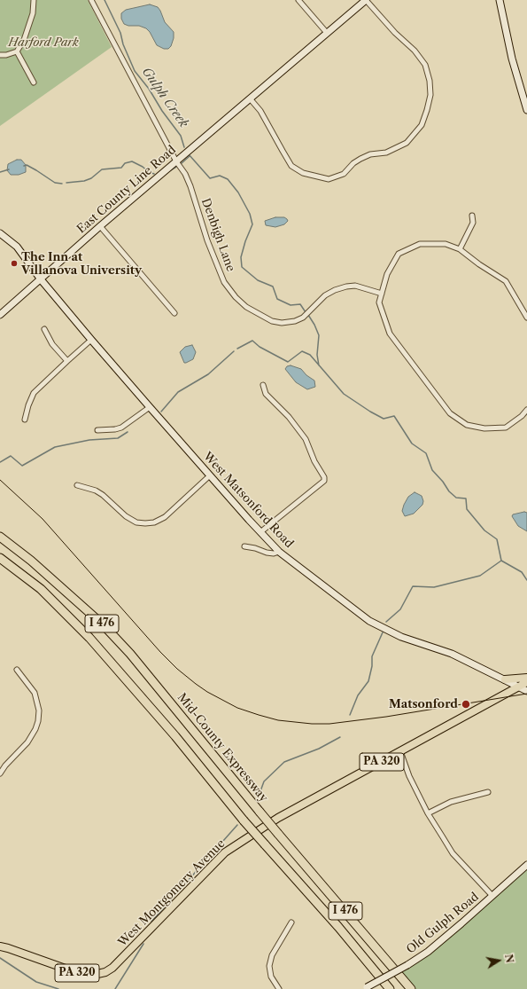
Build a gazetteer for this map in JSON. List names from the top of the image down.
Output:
{
  "streets": {
    "highway": ["I 476", "Mid-County Expressway"],
    "main road": ["PA 320", "West Montgomery Avenue"],
    "street": [
      "East County Line Road",
      "Denbigh Lane",
      "West Matsonford Road",
      "Old Gulph Road"
    ]
  },
  "crossings": [
    ["East County Line Road", "Denbigh Lane"],
    ["East County Line Road", "West Matsonford Road"],
    ["West Matsonford Road", "PA 320"],
    ["West Matsonford Road", "West Montgomery Avenue"],
    ["PA 320", "West Montgomery Avenue"]
  ],
  "water": ["Gulph Creek"],
  "parks": ["Harford Park"],
  "places": ["The Inn at Villanova University", "Matsonford"],
  "north": "right"
}
